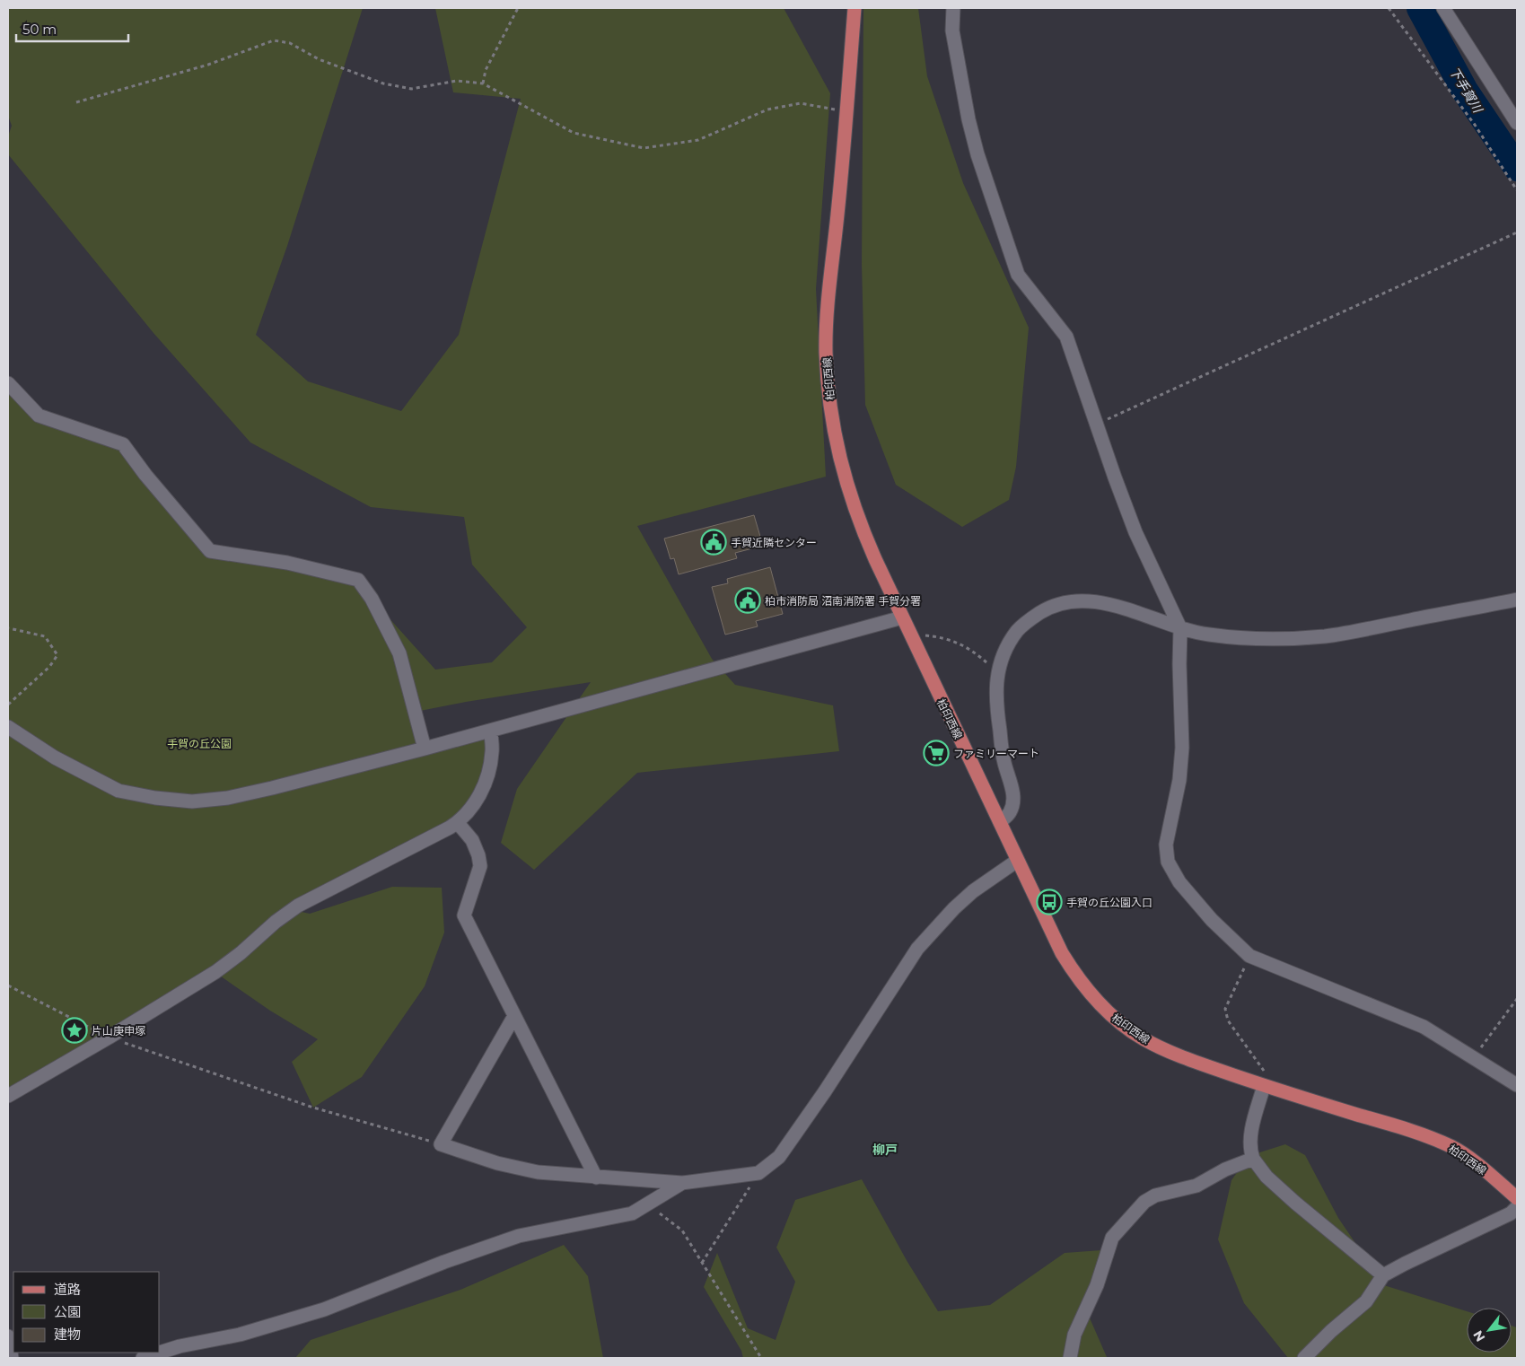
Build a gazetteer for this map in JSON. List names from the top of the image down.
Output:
{
  "streets": {
    "main road": ["柏印西線"]
  },
  "districts": ["柳戸"],
  "water": ["下手賀川"],
  "parks": ["手賀の丘公園"],
  "places": {
    "public building": ["手賀近隣センター", "柏市消防局 沼南消防署 手賀分署"],
    "supermarket": ["ファミリーマート"],
    "bus stop": ["手賀の丘公園入口"],
    "place": ["片山庚申塚"]
  },
  "legend": ["道路", "公園", "建物"],
  "scale_bar": "50 m",
  "north": "bottom left"
}
